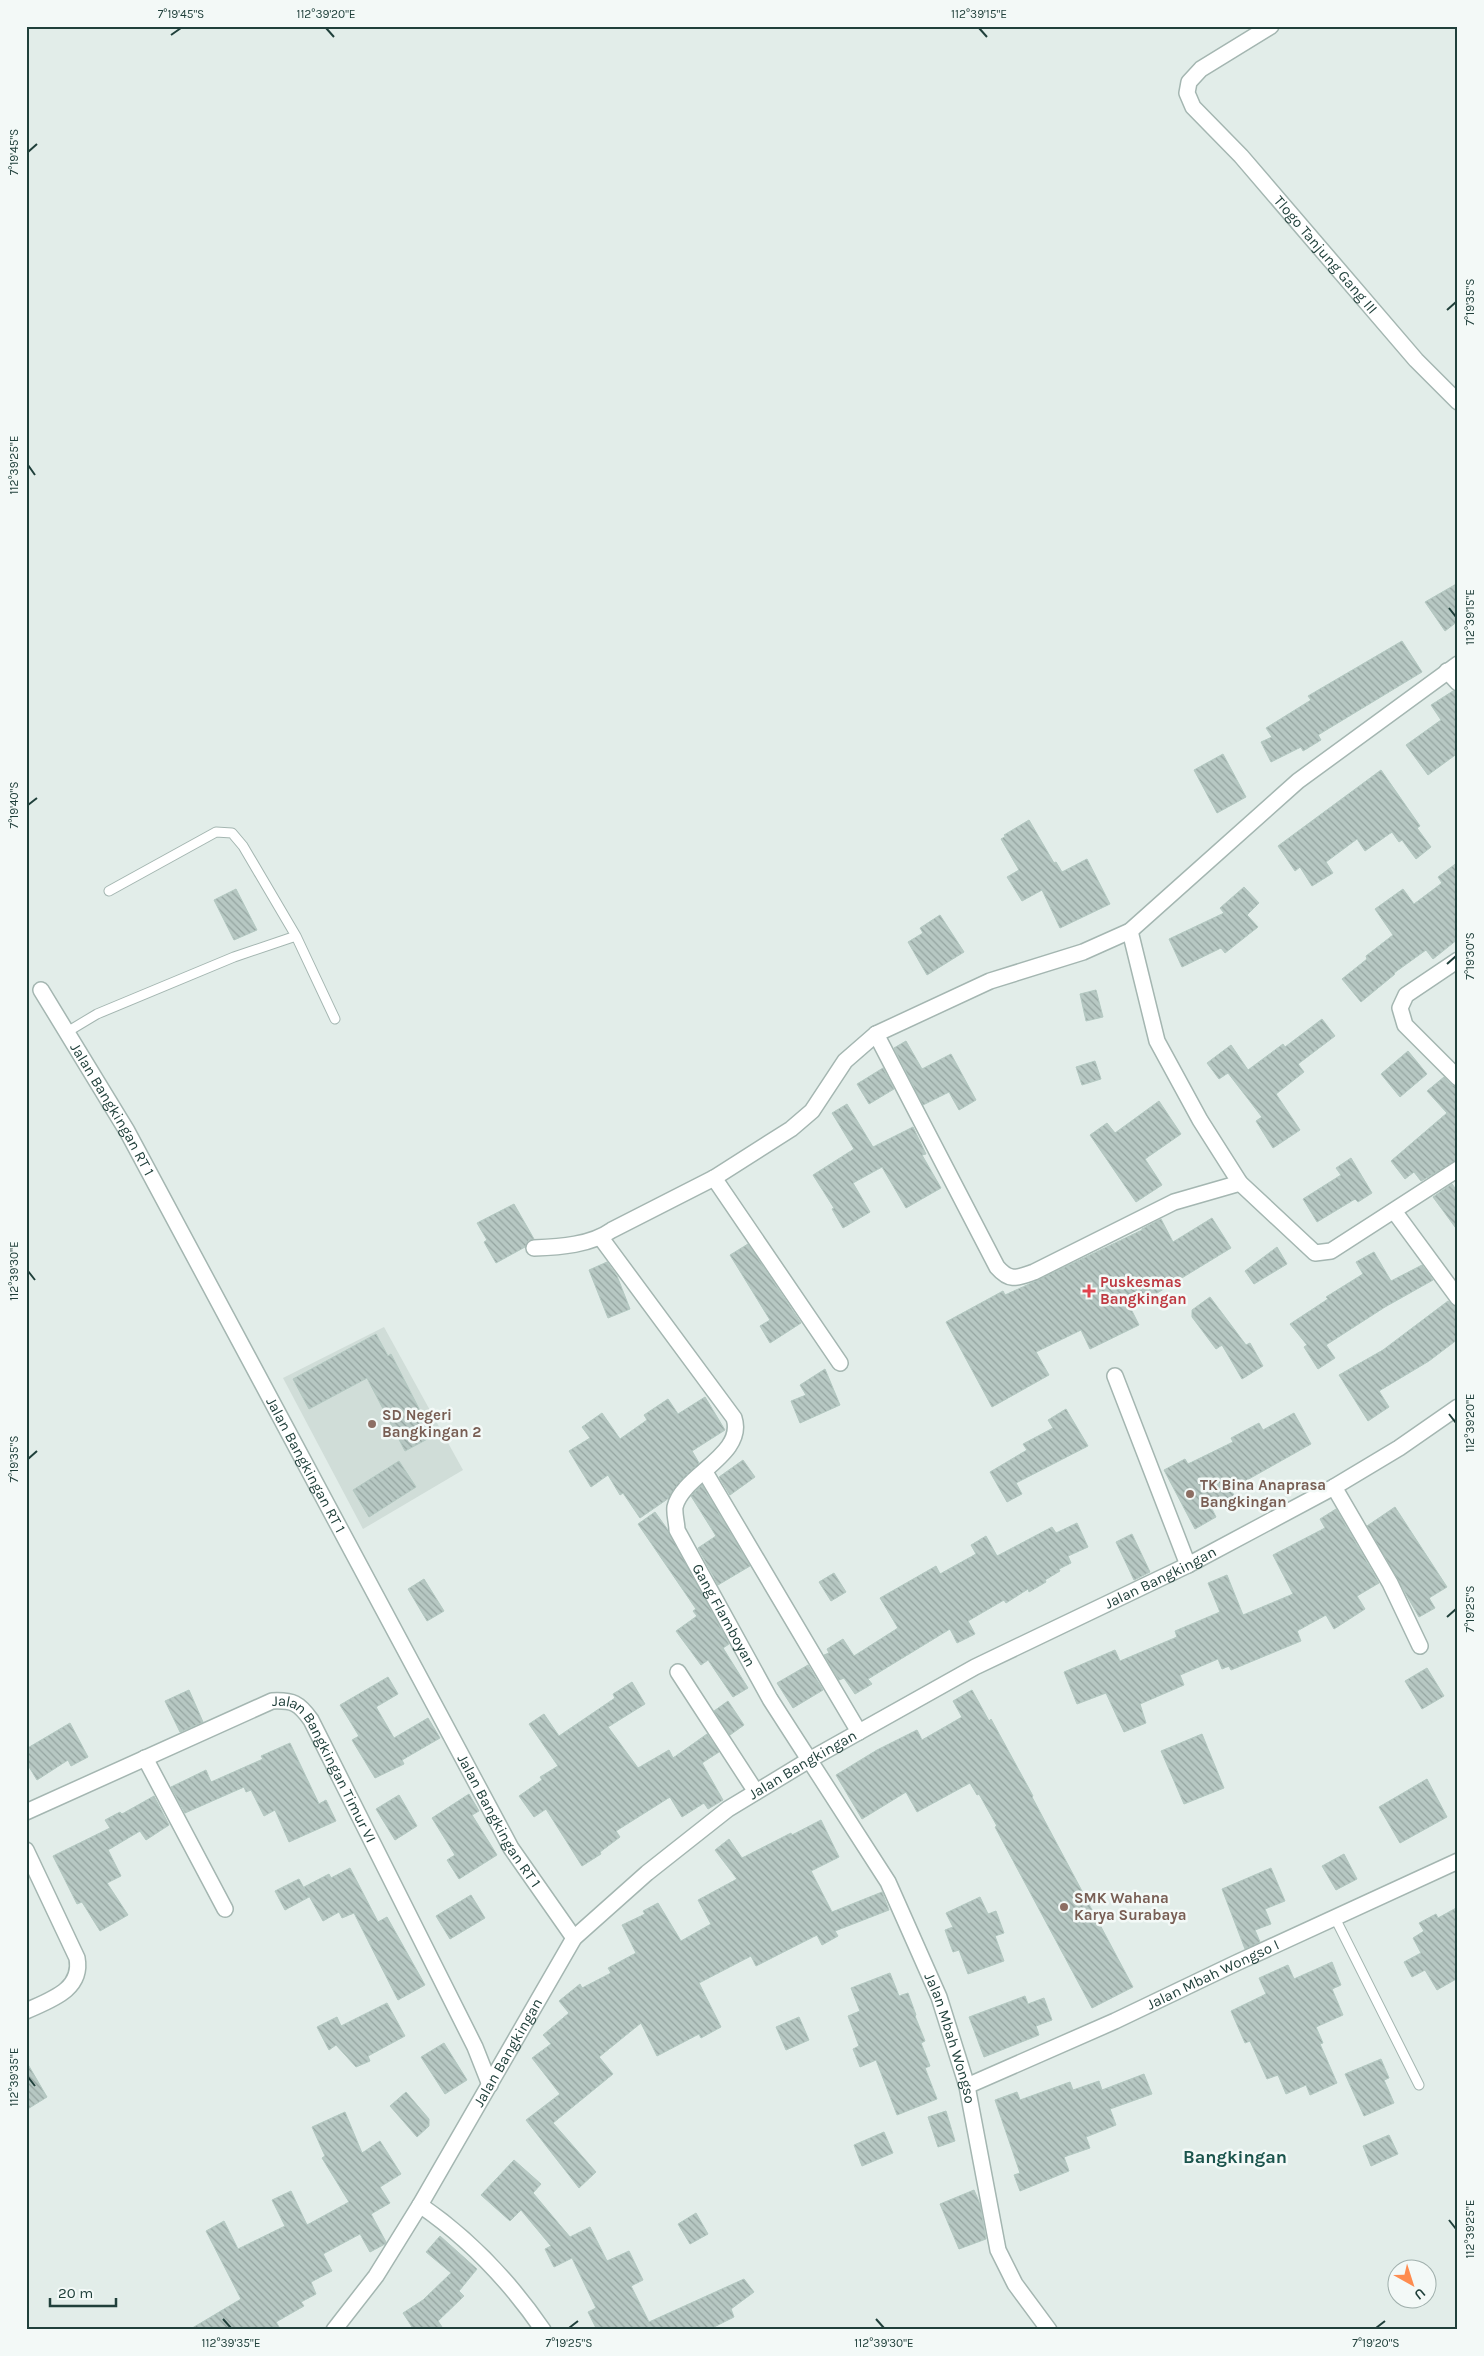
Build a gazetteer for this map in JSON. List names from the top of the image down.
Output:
{
  "streets": {
    "street": [
      "Tlogo Tanjung Gang III",
      "Jalan Bangkingan RT 1",
      "Jalan Bangkingan",
      "Gang Flamboyan",
      "Jalan Bangkingan Timur VI",
      "Jalan Mbah Wongso I",
      "Jalan Mbah Wongso"
    ]
  },
  "crossings": [
    ["Jalan Bangkingan RT 1", "Jalan Bangkingan"],
    ["Jalan Bangkingan", "Gang Flamboyan"],
    ["Jalan Bangkingan", "Jalan Bangkingan Timur VI"],
    ["Jalan Bangkingan", "Jalan Mbah Wongso"],
    ["Gang Flamboyan", "Jalan Mbah Wongso"],
    ["Jalan Mbah Wongso I", "Jalan Mbah Wongso"]
  ],
  "districts": ["Bangkingan"],
  "places": {
    "health": ["Puskesmas Bangkingan"],
    "other": ["SD Negeri Bangkingan 2", "TK Bina Anaprasa Bangkingan", "SMK Wahana Karya Surabaya"]
  },
  "scale_bar": "20 m",
  "north": "bottom right",
  "coordinates": [
    "7°19'45\"S",
    "112°39'20\"E",
    "112°39'15\"E",
    "7°19'35\"S",
    "112°39'25\"E",
    "7°19'40\"S",
    "7°19'30\"S",
    "112°39'30\"E",
    "7°19'25\"S",
    "112°39'35\"E",
    "7°19'20\"S"
  ]
}
